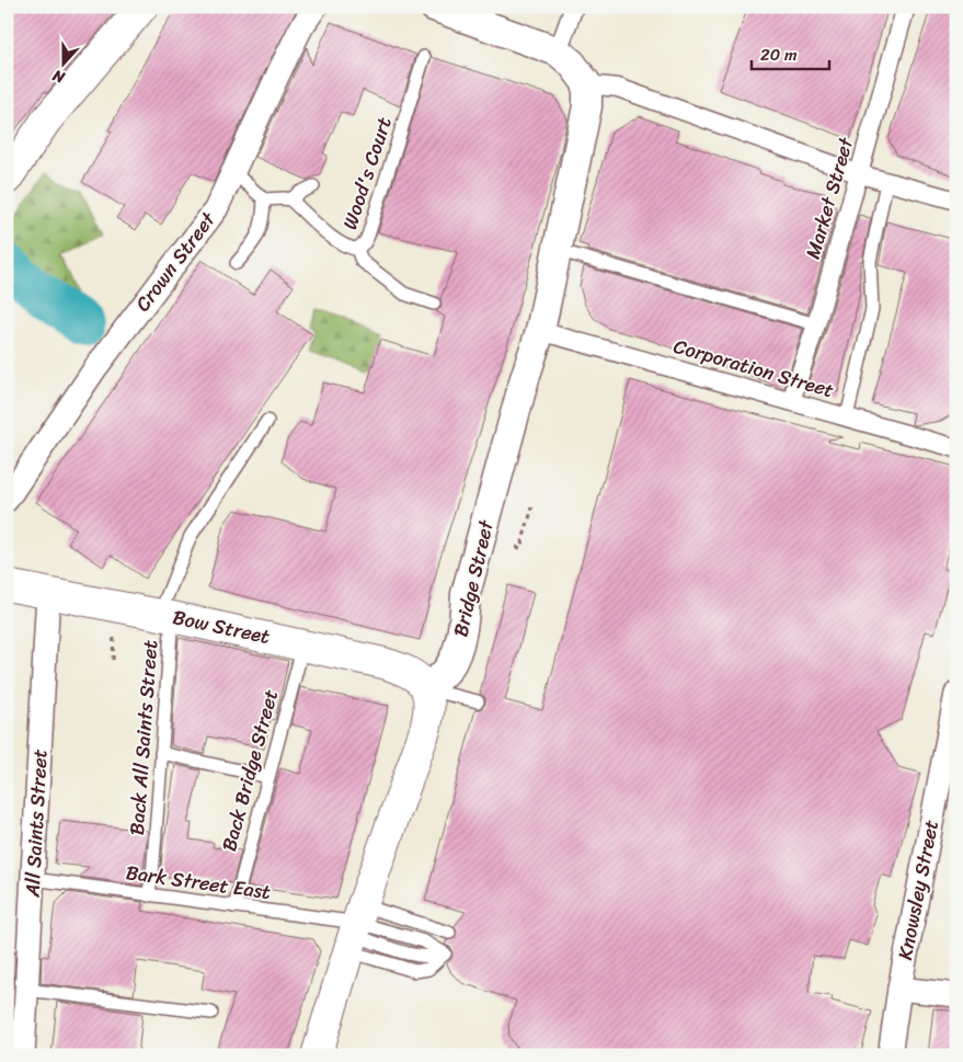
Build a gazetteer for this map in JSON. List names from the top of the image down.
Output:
{
  "streets": {
    "main road": ["Bow Street"],
    "street": [
      "Market Street",
      "Crown Street",
      "Corporation Street",
      "Bridge Street",
      "All Saints Street",
      "Knowsley Street"
    ],
    "lane": [
      "Wood's Court",
      "Back All Saints Street",
      "Back Bridge Street",
      "Bark Street East"
    ]
  },
  "crossings": [
    ["Market Street", "Corporation Street"],
    ["Corporation Street", "Bridge Street"],
    ["Bridge Street", "Bow Street"],
    ["Bow Street", "Back All Saints Street"],
    ["Bow Street", "Back Bridge Street"],
    ["Bow Street", "All Saints Street"],
    ["Back All Saints Street", "Bark Street East"],
    ["Back Bridge Street", "Bark Street East"],
    ["All Saints Street", "Bark Street East"]
  ],
  "scale_bar": "20 m",
  "north": "bottom"
}
